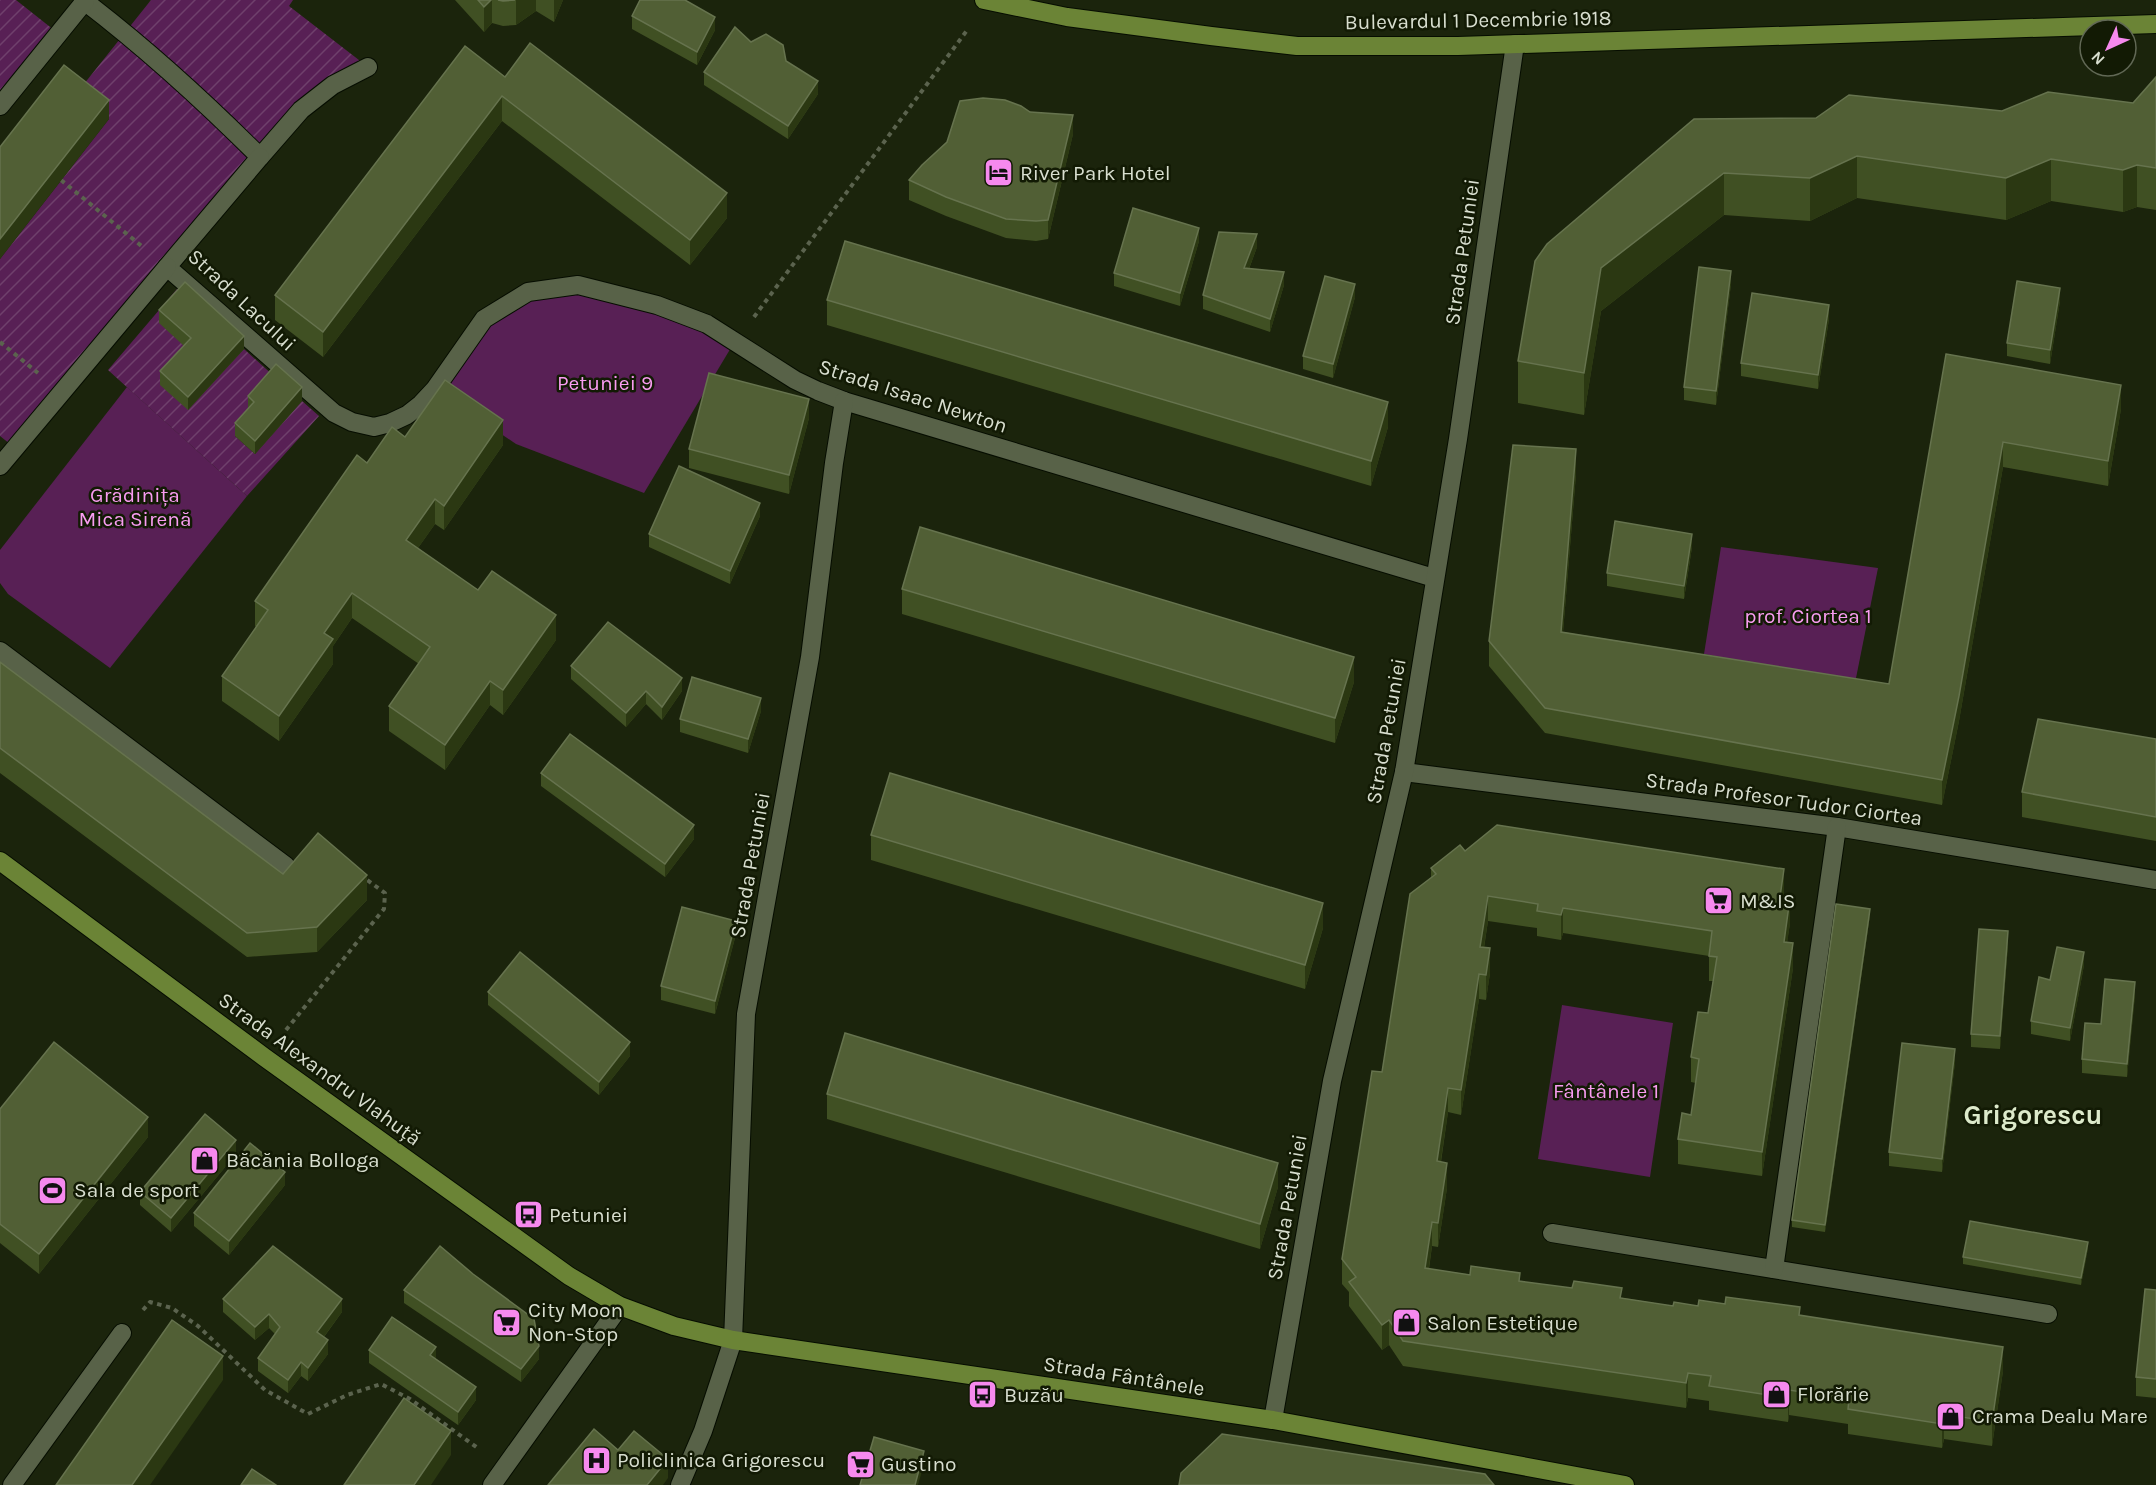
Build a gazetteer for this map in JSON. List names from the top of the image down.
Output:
{
  "streets": {
    "main road": ["Bulevardul 1 Decembrie 1918", "Strada Alexandru Vlahuță", "Strada Fântânele"],
    "street": [
      "Strada Petuniei",
      "Strada Lacului",
      "Strada Isaac Newton",
      "Strada Profesor Tudor Ciortea"
    ]
  },
  "crossings": [
    ["Bulevardul 1 Decembrie 1918", "Strada Petuniei"],
    ["Strada Petuniei", "Strada Isaac Newton"],
    ["Strada Petuniei", "Strada Profesor Tudor Ciortea"],
    ["Strada Petuniei", "Strada Fântânele"],
    ["Strada Lacului", "Strada Isaac Newton"],
    ["Strada Alexandru Vlahuță", "Strada Fântânele"]
  ],
  "districts": ["Grigorescu"],
  "parks": [
    "Petuniei 9",
    "Grădinița Mica Sirenă",
    "prof. Ciortea 1",
    "Fântânele 1"
  ],
  "places": {
    "hotel": ["River Park Hotel"],
    "supermarket": ["M&IS", "City Moon Non-Stop", "Gustino"],
    "shop": [
      "Băcănia Bolloga",
      "Salon Estetique",
      "Florărie",
      "Crama Dealu Mare"
    ],
    "sports": ["Sala de sport"],
    "bus stop": ["Petuniei", "Buzău"],
    "hospital": ["Policlinica Grigorescu"]
  },
  "north": "bottom left"
}
